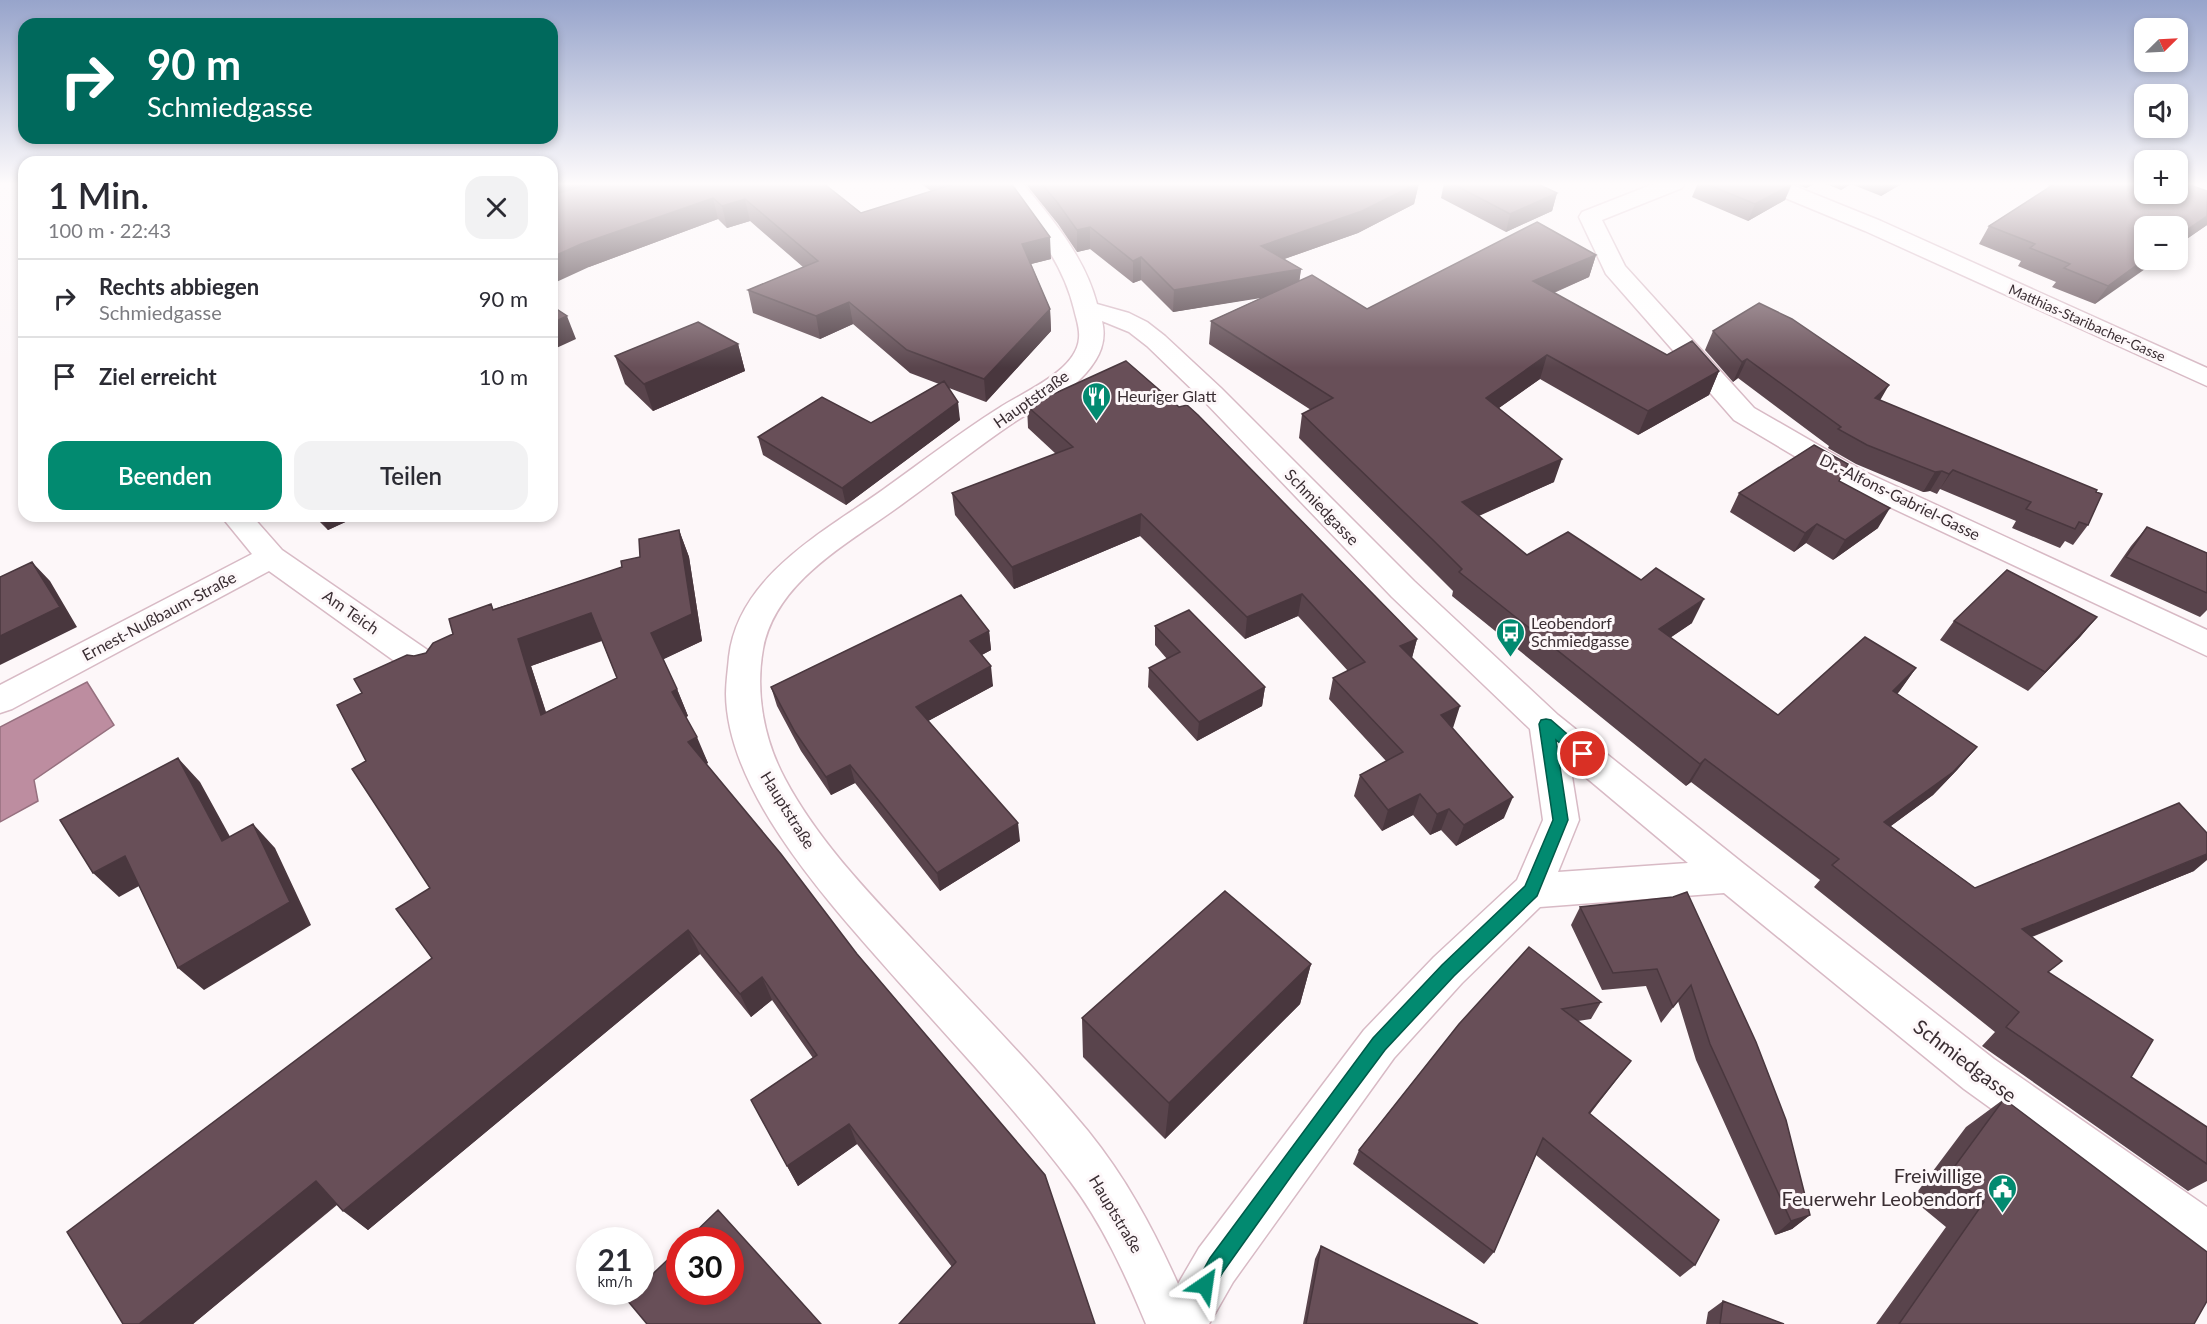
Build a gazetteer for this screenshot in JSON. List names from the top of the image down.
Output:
{
  "streets": {
    "street": [
      "Matthias-Staribacher-Gasse",
      "Hauptstraße",
      "Dr.-Alfons-Gabriel-Gasse",
      "Schmiedgasse",
      "Am Teich",
      "Ernest-Nußbaum-Straße"
    ]
  },
  "crossings": [
    ["Hauptstraße", "Schmiedgasse"],
    ["Am Teich", "Ernest-Nußbaum-Straße"]
  ],
  "places": {
    "restaurant": ["Heuriger Glatt"],
    "bus stop": ["Leobendorf Schmiedgasse"],
    "public building": ["Freiwillige Feuerwehr Leobendorf"]
  },
  "north": "top right",
  "page": {
    "map_buttons": ["+", "−"],
    "turn": ["90 m", "Schmiedgasse"],
    "heading": ["1 Min.", "100 m · 22:43"],
    "list": [
      {
        "name": "Rechts abbiegen",
        "note": "Schmiedgasse",
        "value": "90 m"
      },
      {
        "name": "Ziel erreicht",
        "value": "10 m"
      }
    ],
    "buttons": ["Beenden", "Teilen"],
    "speed": "21 km/h",
    "limit": "30"
  }
}
